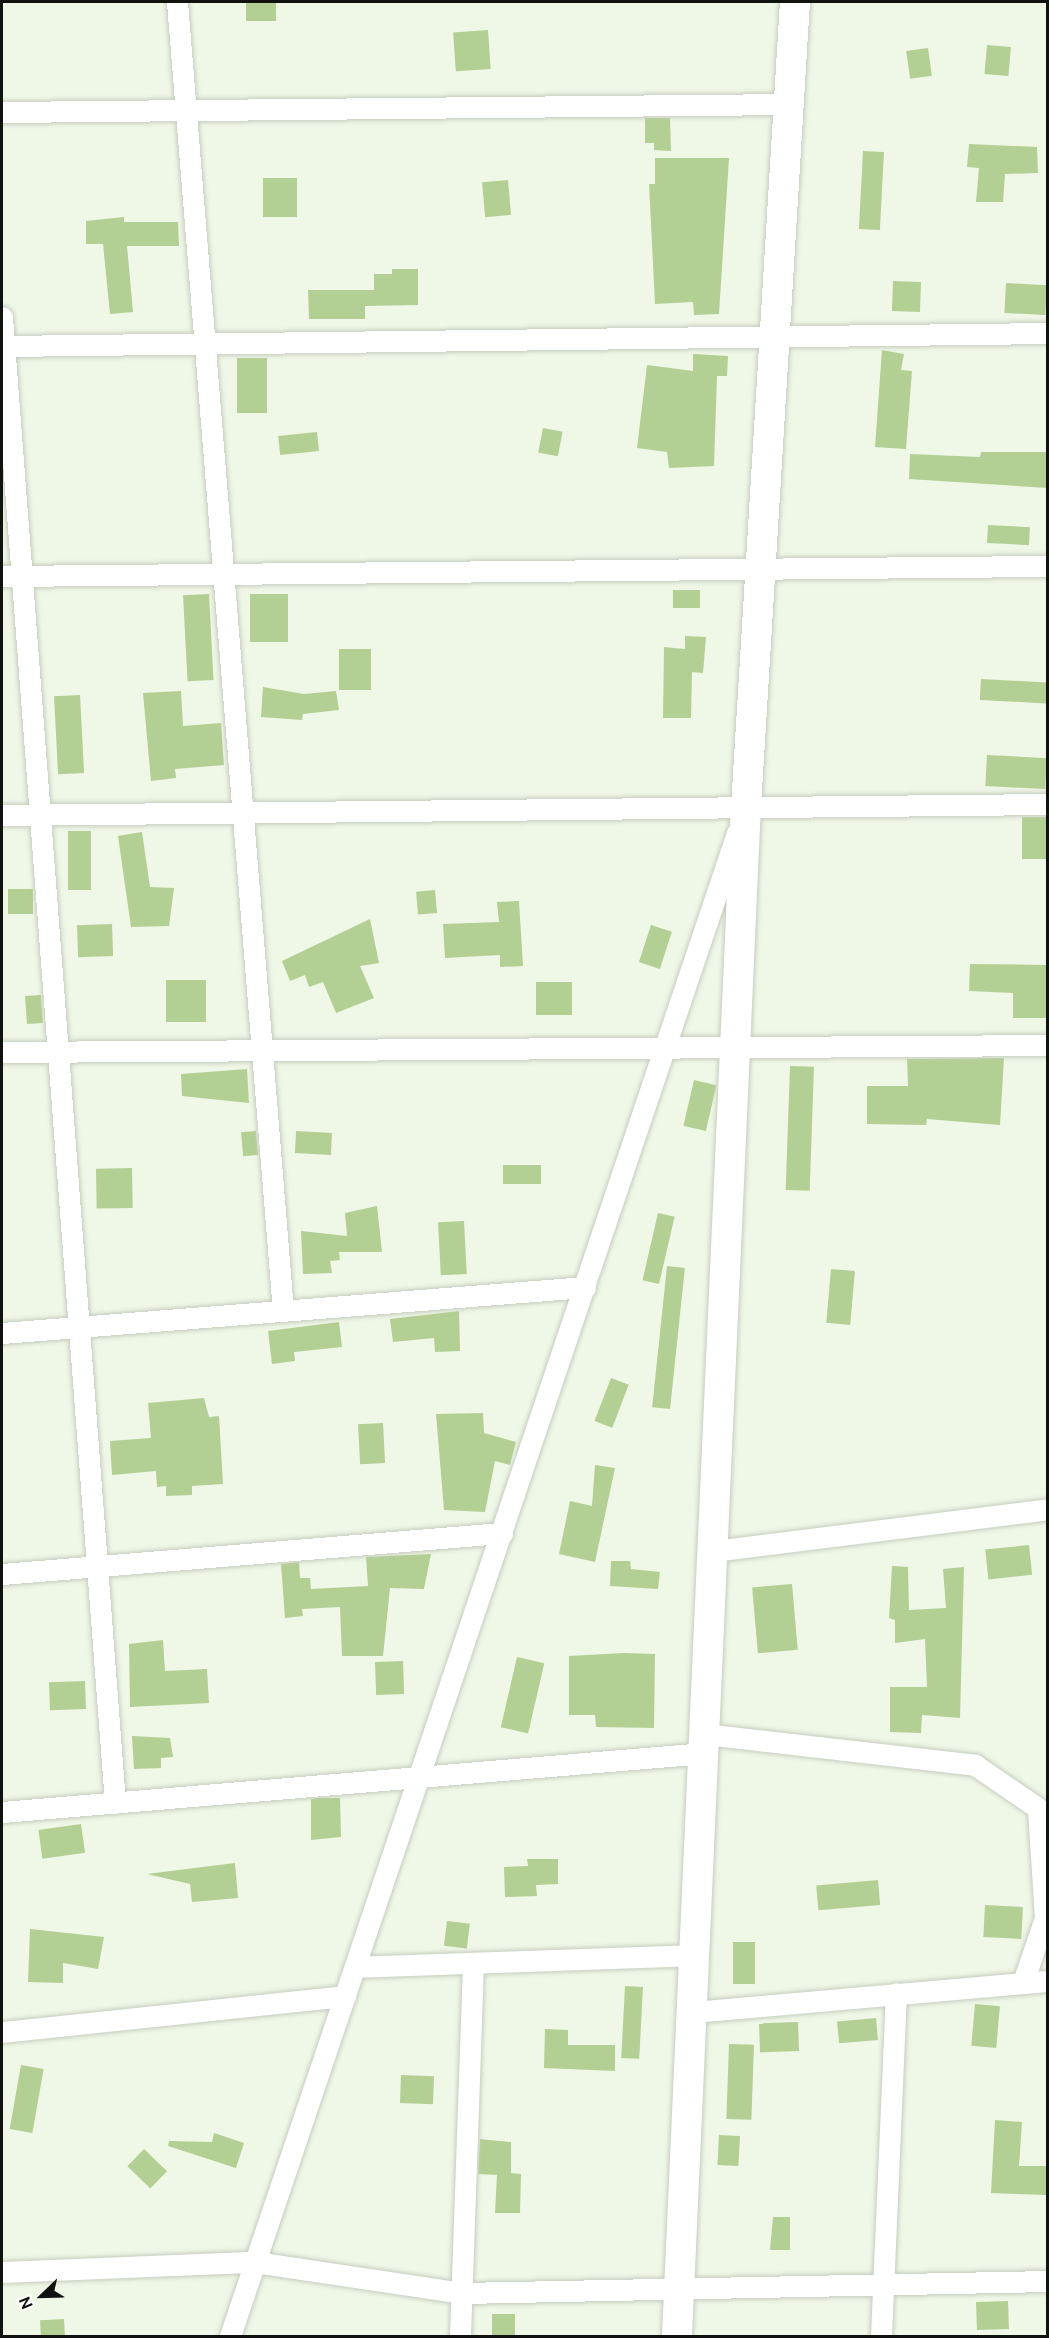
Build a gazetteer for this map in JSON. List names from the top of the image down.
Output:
{
  "north": "bottom left"
}
